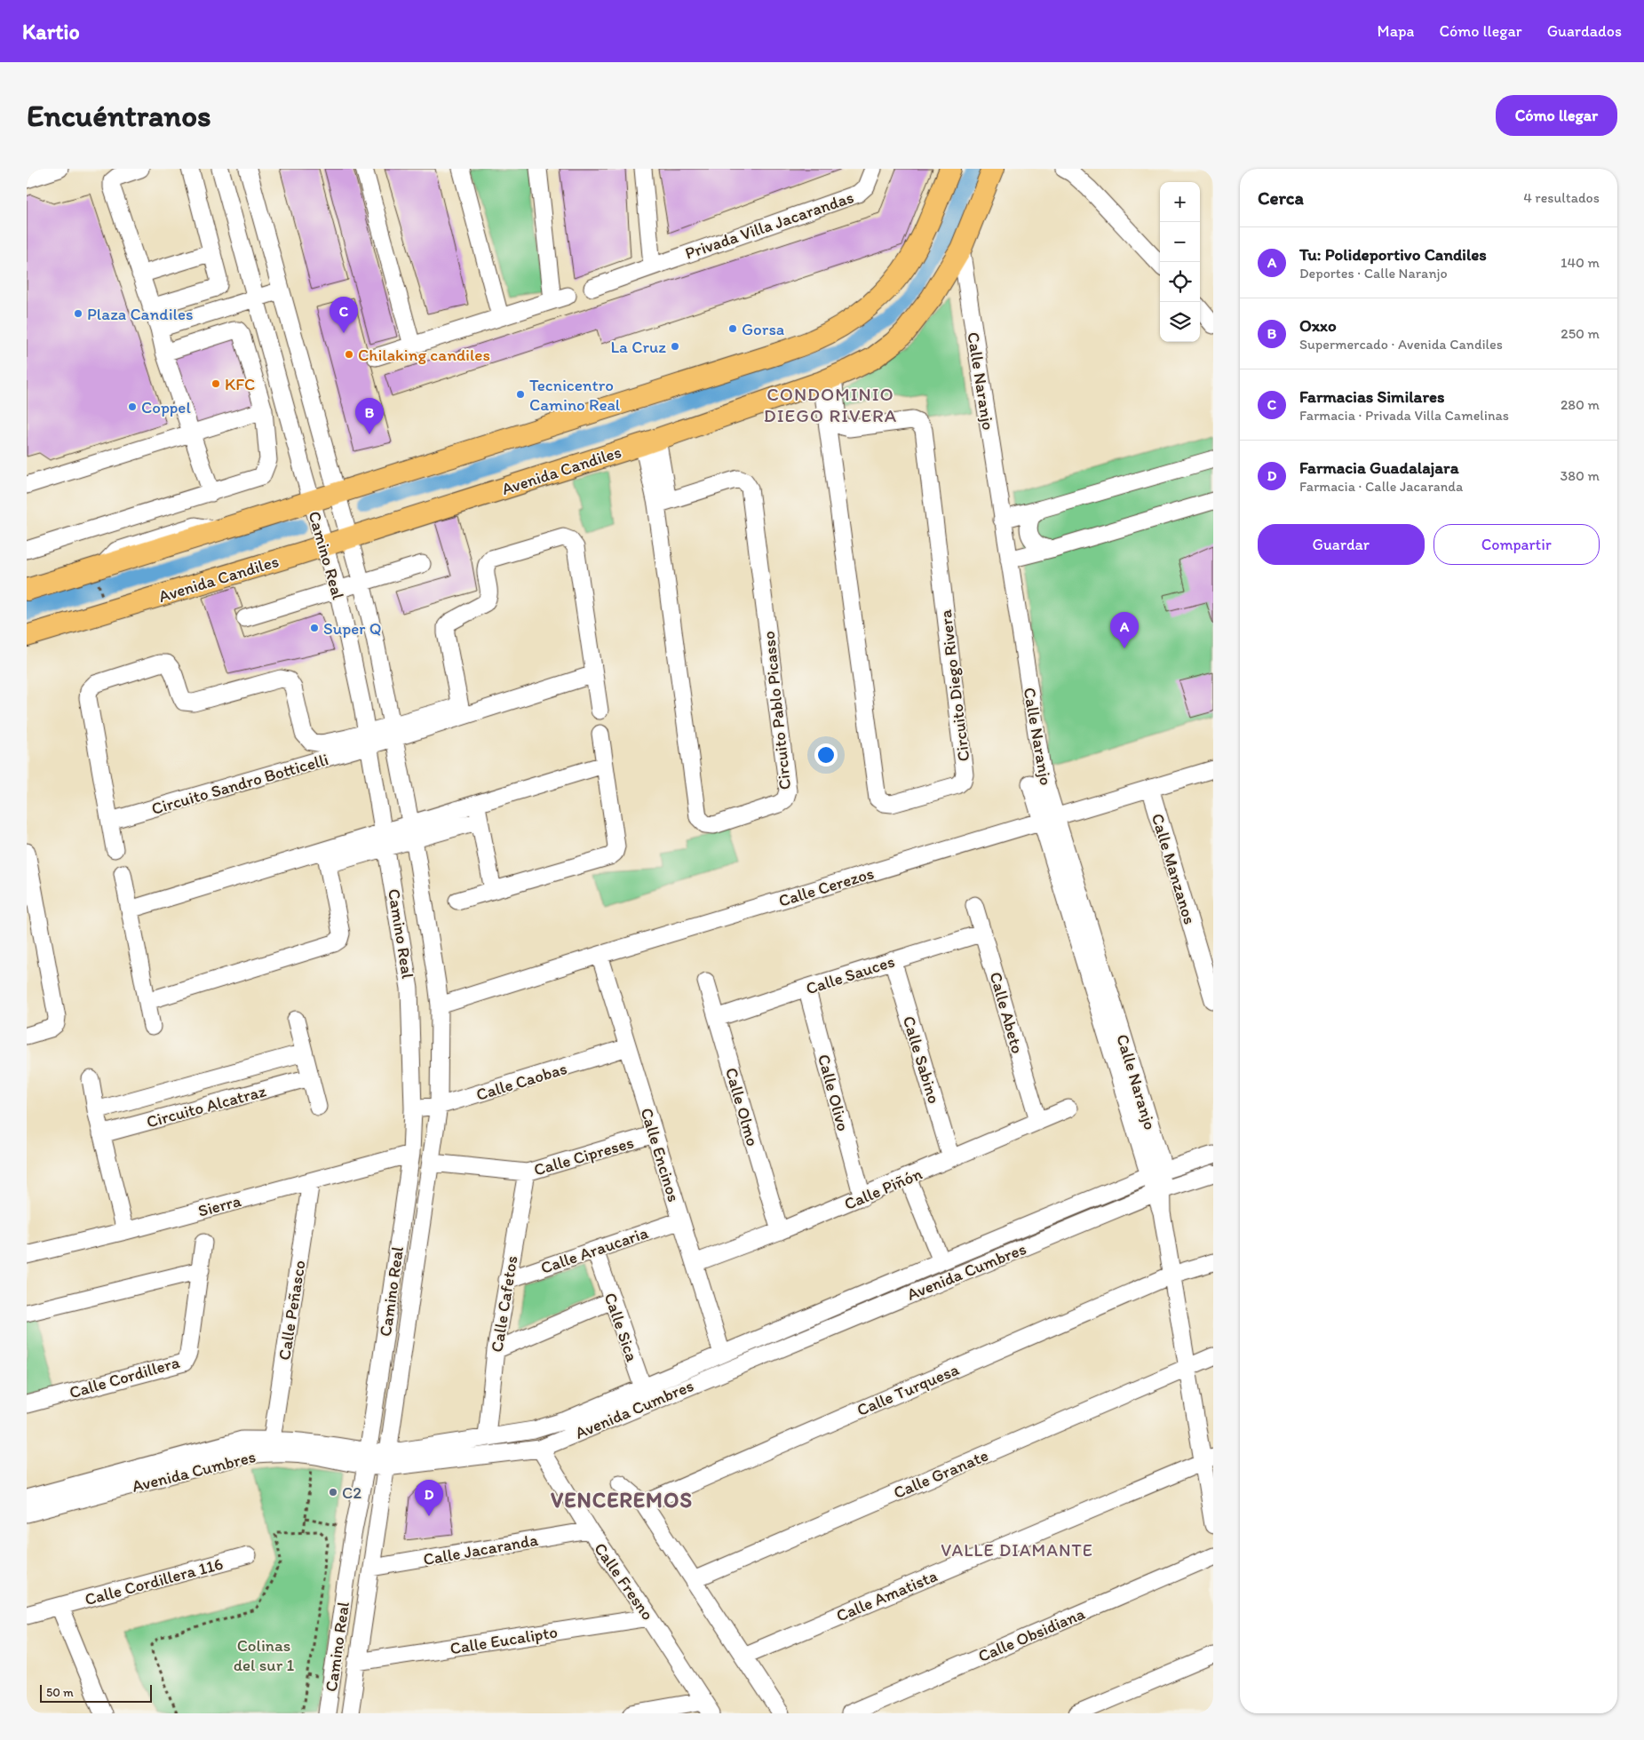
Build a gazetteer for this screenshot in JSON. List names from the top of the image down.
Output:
{
  "streets": {
    "main road": ["Avenida Candiles"],
    "street": [
      "Privada Villa Jacarandas",
      "Calle Naranjo",
      "Camino Real",
      "Circuito Diego Rivera",
      "Circuito Pablo Picasso",
      "Circuito Sandro Botticelli",
      "Calle Manzanos",
      "Calle Cerezos",
      "Calle Sauces",
      "Calle Abeto",
      "Calle Sabino",
      "Calle Caobas",
      "Calle Olivo",
      "Circuito Alcatraz",
      "Calle Olmo",
      "Calle Encinos",
      "Calle Cipreses",
      "Calle Piñón",
      "Sierra",
      "Calle Araucaria",
      "Avenida Cumbres",
      "Calle Cafetos",
      "Calle Peñasco",
      "Calle Sica",
      "Calle Cordillera",
      "Calle Turquesa",
      "Calle Granate",
      "Calle Jacaranda",
      "Calle Cordillera 116",
      "Calle Fresno",
      "Calle Amatista",
      "Calle Obsidiana",
      "Calle Eucalipto"
    ]
  },
  "crossings": [
    ["Calle Naranjo", "Avenida Candiles"],
    ["Calle Naranjo", "Calle Cerezos"],
    ["Calle Naranjo", "Avenida Cumbres"],
    ["Calle Naranjo", "Calle Turquesa"],
    ["Calle Naranjo", "Calle Granate"],
    ["Calle Naranjo", "Calle Amatista"],
    ["Avenida Candiles", "Camino Real"],
    ["Avenida Candiles", "Circuito Diego Rivera"],
    ["Avenida Candiles", "Circuito Pablo Picasso"],
    ["Camino Real", "Circuito Sandro Botticelli"],
    ["Camino Real", "Calle Cerezos"],
    ["Camino Real", "Calle Caobas"],
    ["Camino Real", "Calle Cipreses"],
    ["Camino Real", "Sierra"],
    ["Camino Real", "Avenida Cumbres"],
    ["Camino Real", "Calle Jacaranda"],
    ["Camino Real", "Calle Eucalipto"],
    ["Calle Manzanos", "Calle Cerezos"],
    ["Calle Cerezos", "Calle Encinos"],
    ["Calle Sauces", "Calle Abeto"],
    ["Calle Sauces", "Calle Sabino"],
    ["Calle Sauces", "Calle Olivo"],
    ["Calle Sauces", "Calle Olmo"],
    ["Calle Abeto", "Calle Piñón"],
    ["Calle Sabino", "Calle Piñón"],
    ["Calle Caobas", "Calle Encinos"],
    ["Calle Olivo", "Calle Piñón"],
    ["Calle Olmo", "Calle Piñón"],
    ["Calle Encinos", "Calle Cipreses"],
    ["Calle Encinos", "Calle Piñón"],
    ["Calle Encinos", "Calle Araucaria"],
    ["Calle Encinos", "Avenida Cumbres"],
    ["Calle Cipreses", "Calle Cafetos"],
    ["Sierra", "Calle Peñasco"],
    ["Calle Araucaria", "Calle Cafetos"],
    ["Calle Araucaria", "Calle Sica"],
    ["Avenida Cumbres", "Calle Cafetos"],
    ["Avenida Cumbres", "Calle Peñasco"],
    ["Avenida Cumbres", "Calle Sica"],
    ["Avenida Cumbres", "Calle Fresno"],
    ["Calle Jacaranda", "Calle Fresno"],
    ["Calle Fresno", "Calle Eucalipto"]
  ],
  "districts": ["CONDOMINIO DIEGO RIVERA", "VENCEREMOS", "VALLE DIAMANTE"],
  "parks": ["Colinas del sur 1"],
  "places": [
    "Plaza Candiles",
    "Gorsa",
    "La Cruz",
    "Chilaking candiles",
    "KFC",
    "Tecnicentro Camino Real",
    "Coppel",
    "Super Q",
    "C2"
  ],
  "scale_bar": "50 m",
  "page": {
    "header": "Kartio",
    "nav": ["Mapa", "Cómo llegar", "Guardados"],
    "buttons": [
      "Cómo llegar",
      ["Guardar", "Compartir"]
    ],
    "title": "Encuéntranos",
    "heading": ["Cerca", "4 resultados"],
    "map_buttons": ["+", "−"],
    "list": [
      {
        "mark": "A",
        "name": "Tu: Polideportivo Candiles",
        "note": "Deportes · Calle Naranjo",
        "value": "140 m"
      },
      {
        "mark": "B",
        "name": "Oxxo",
        "note": "Supermercado · Avenida Candiles",
        "value": "250 m"
      },
      {
        "mark": "C",
        "name": "Farmacias Similares",
        "note": "Farmacia · Privada Villa Camelinas",
        "value": "280 m"
      },
      {
        "mark": "D",
        "name": "Farmacia Guadalajara",
        "note": "Farmacia · Calle Jacaranda",
        "value": "380 m"
      }
    ],
    "pins": [
      "C",
      "B",
      "A",
      "D"
    ],
    "scale": "50 m"
  }
}
